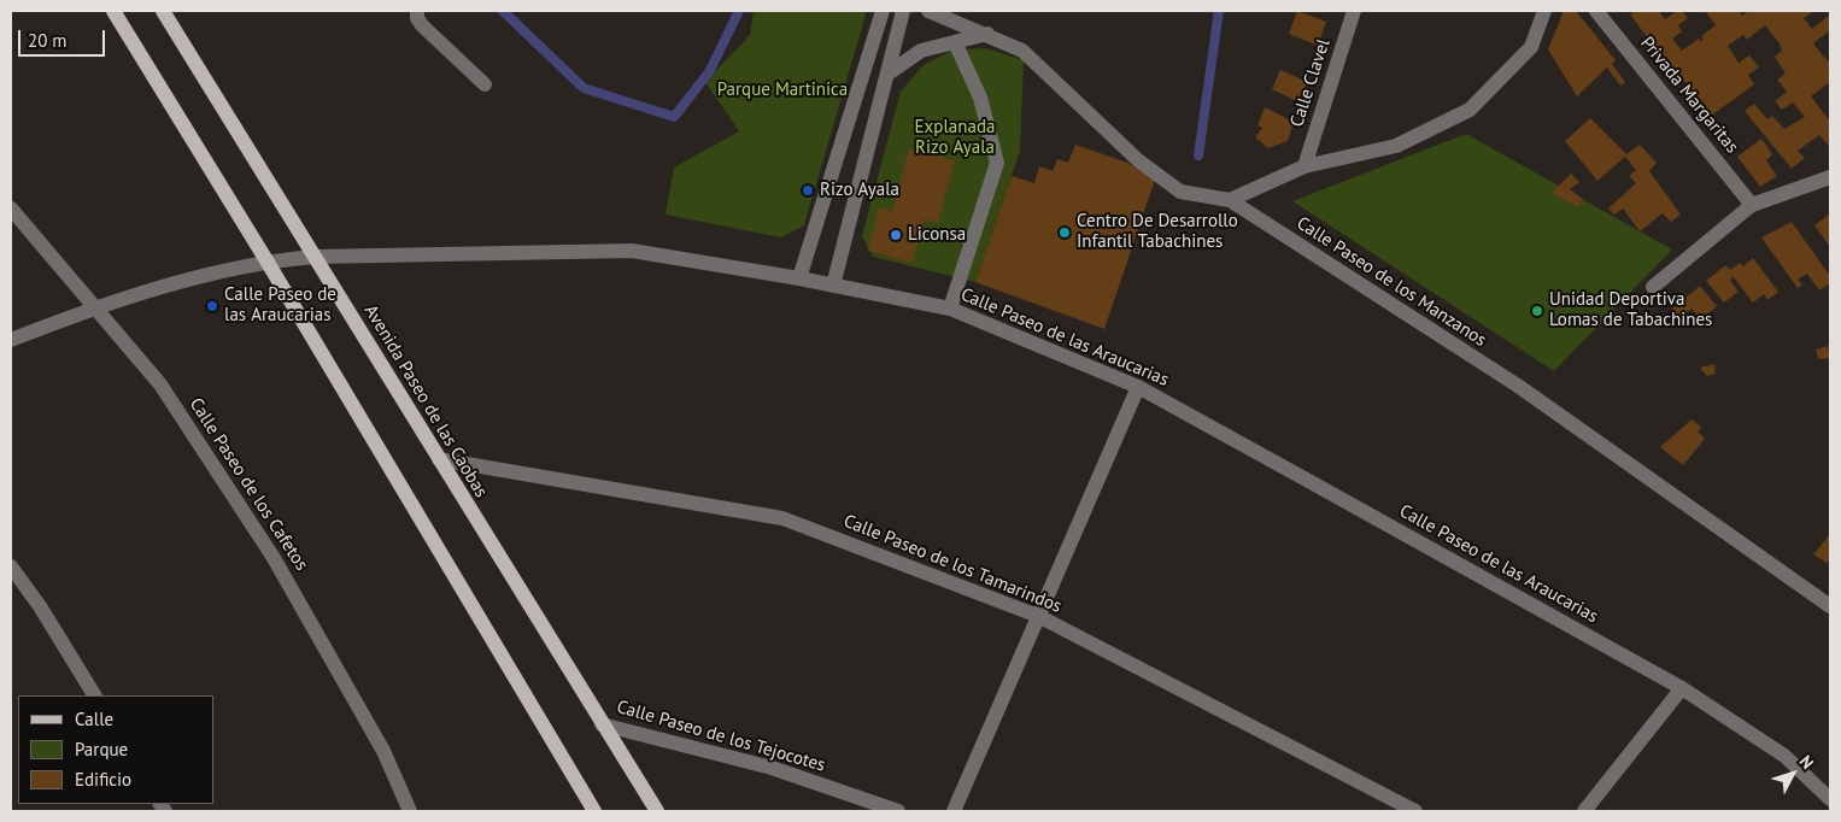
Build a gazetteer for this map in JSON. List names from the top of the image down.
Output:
{
  "streets": {
    "main road": ["Avenida Paseo de las Caobas"],
    "street": [
      "Calle Clavel",
      "Privada Margaritas",
      "Calle Paseo de los Manzanos",
      "Calle Paseo de las Araucarias",
      "Calle Paseo de los Cafetos",
      "Calle Paseo de los Tamarindos",
      "Calle Paseo de los Tejocotes"
    ]
  },
  "crossings": [
    ["Calle Paseo de las Araucarias", "Avenida Paseo de las Caobas"],
    ["Calle Paseo de las Araucarias", "Calle Paseo de los Cafetos"],
    ["Avenida Paseo de las Caobas", "Calle Paseo de los Tamarindos"],
    ["Avenida Paseo de las Caobas", "Calle Paseo de los Tejocotes"]
  ],
  "parks": ["Parque Martinica", "Explanada Rizo Ayala"],
  "places": [
    "Rizo Ayala",
    "Centro De Desarrollo Infantil Tabachines",
    "Liconsa",
    "Calle Paseo de las Araucarias",
    "Unidad Deportiva Lomas de Tabachines"
  ],
  "legend": ["Calle", "Parque", "Edificio"],
  "scale_bar": "20 m",
  "north": "top right"
}
